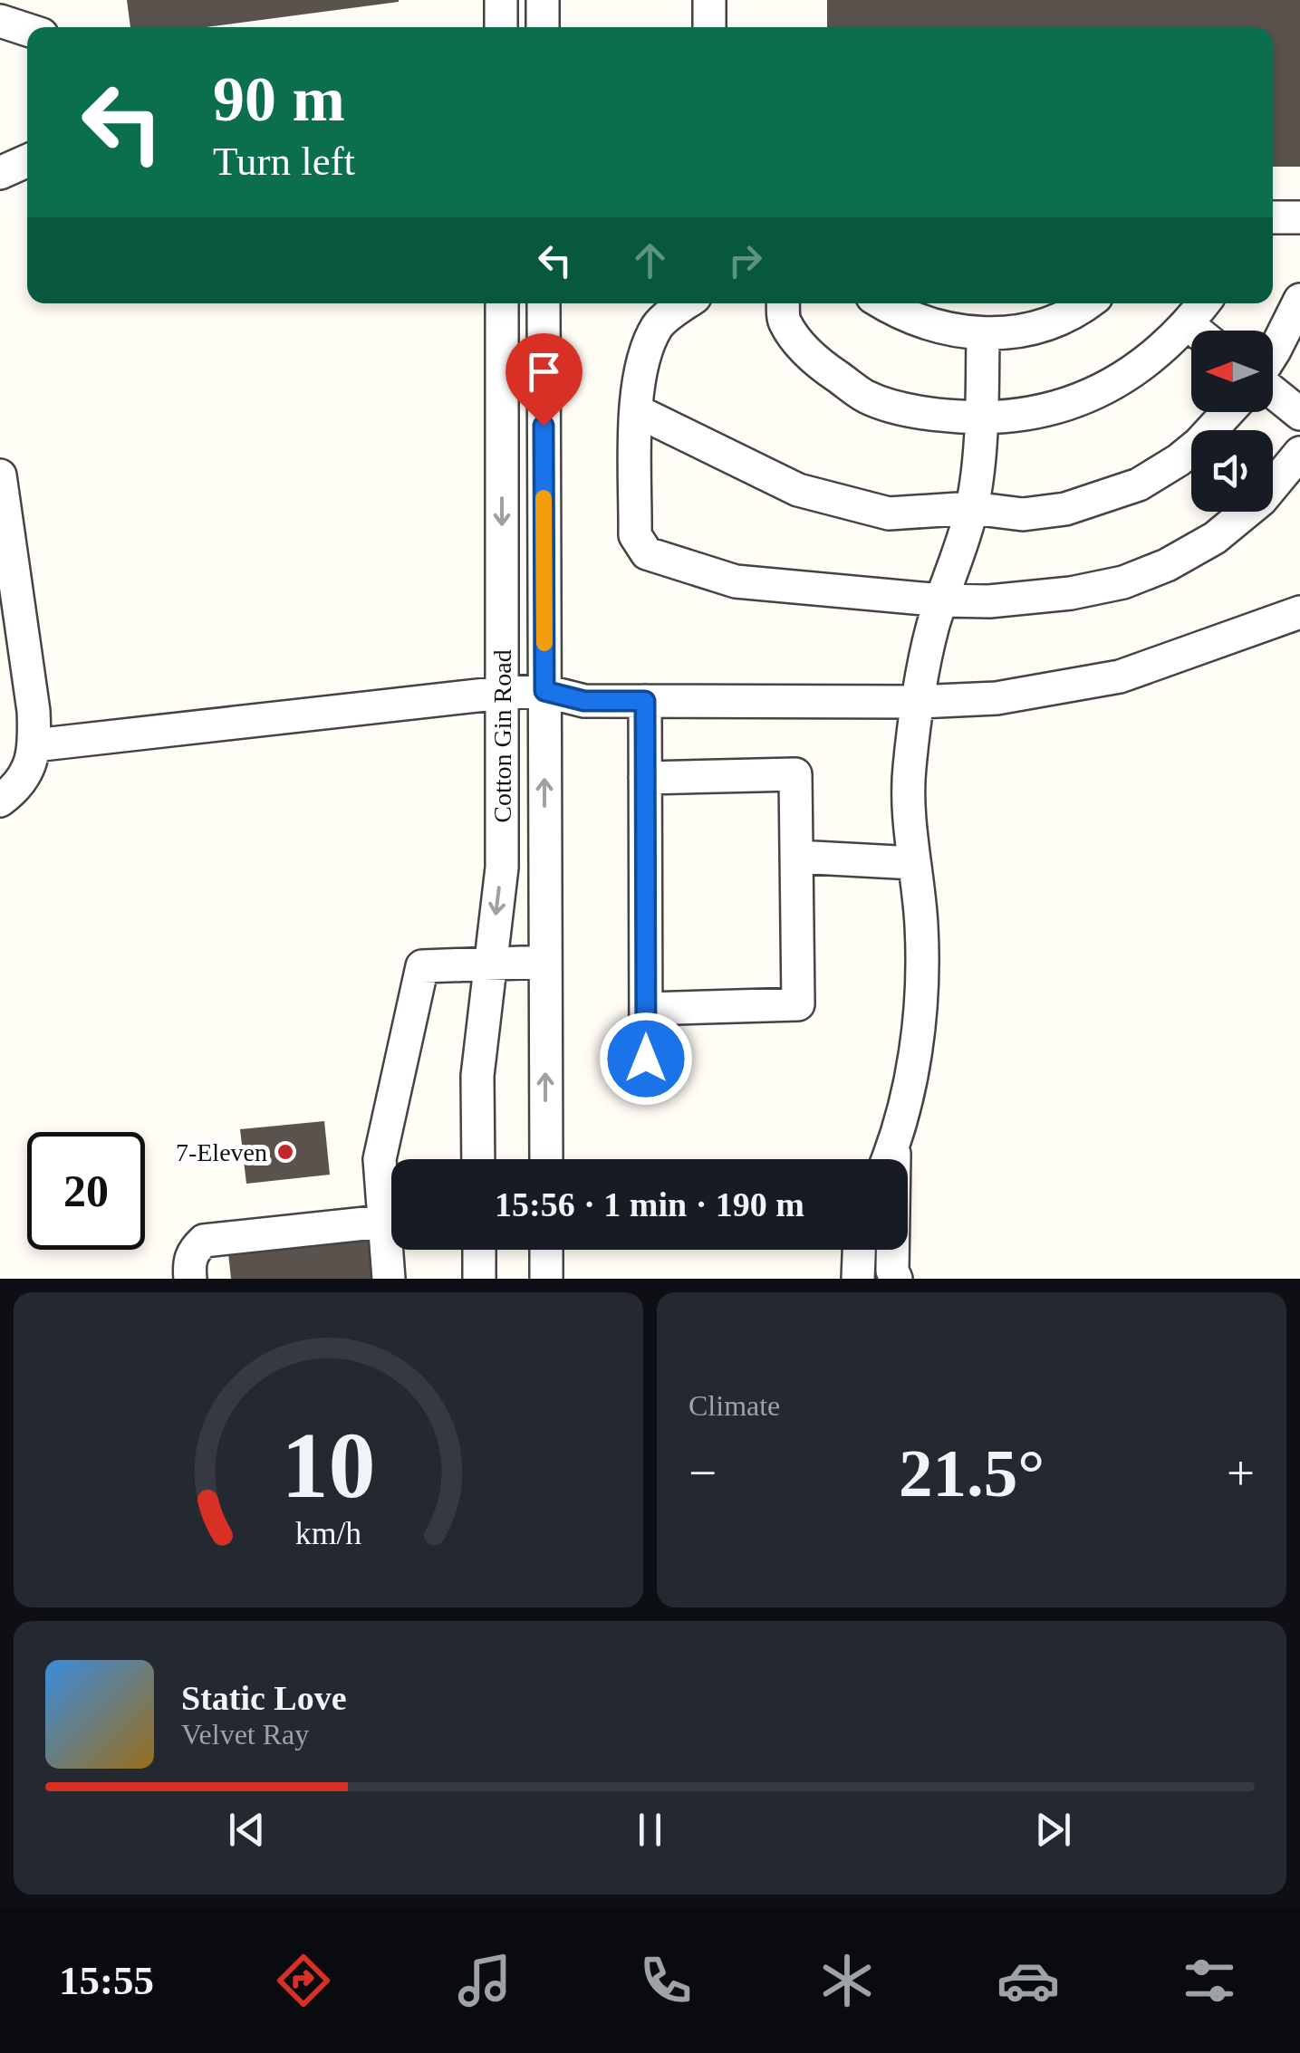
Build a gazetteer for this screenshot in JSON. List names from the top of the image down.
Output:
{
  "streets": {
    "street": ["Cotton Gin Road"]
  },
  "places": ["7-Eleven"],
  "north": "left",
  "page": {
    "turn": ["90 m", "Turn left"],
    "limit": "20",
    "trip": "15:56 · 1 min · 190 m",
    "tile": "Climate",
    "heat": ["−", "21.5°", "+"],
    "song": ["Static Love", "Velvet Ray"],
    "tabs": "15:55",
    "gauge": ["10", "km/h"]
  }
}
